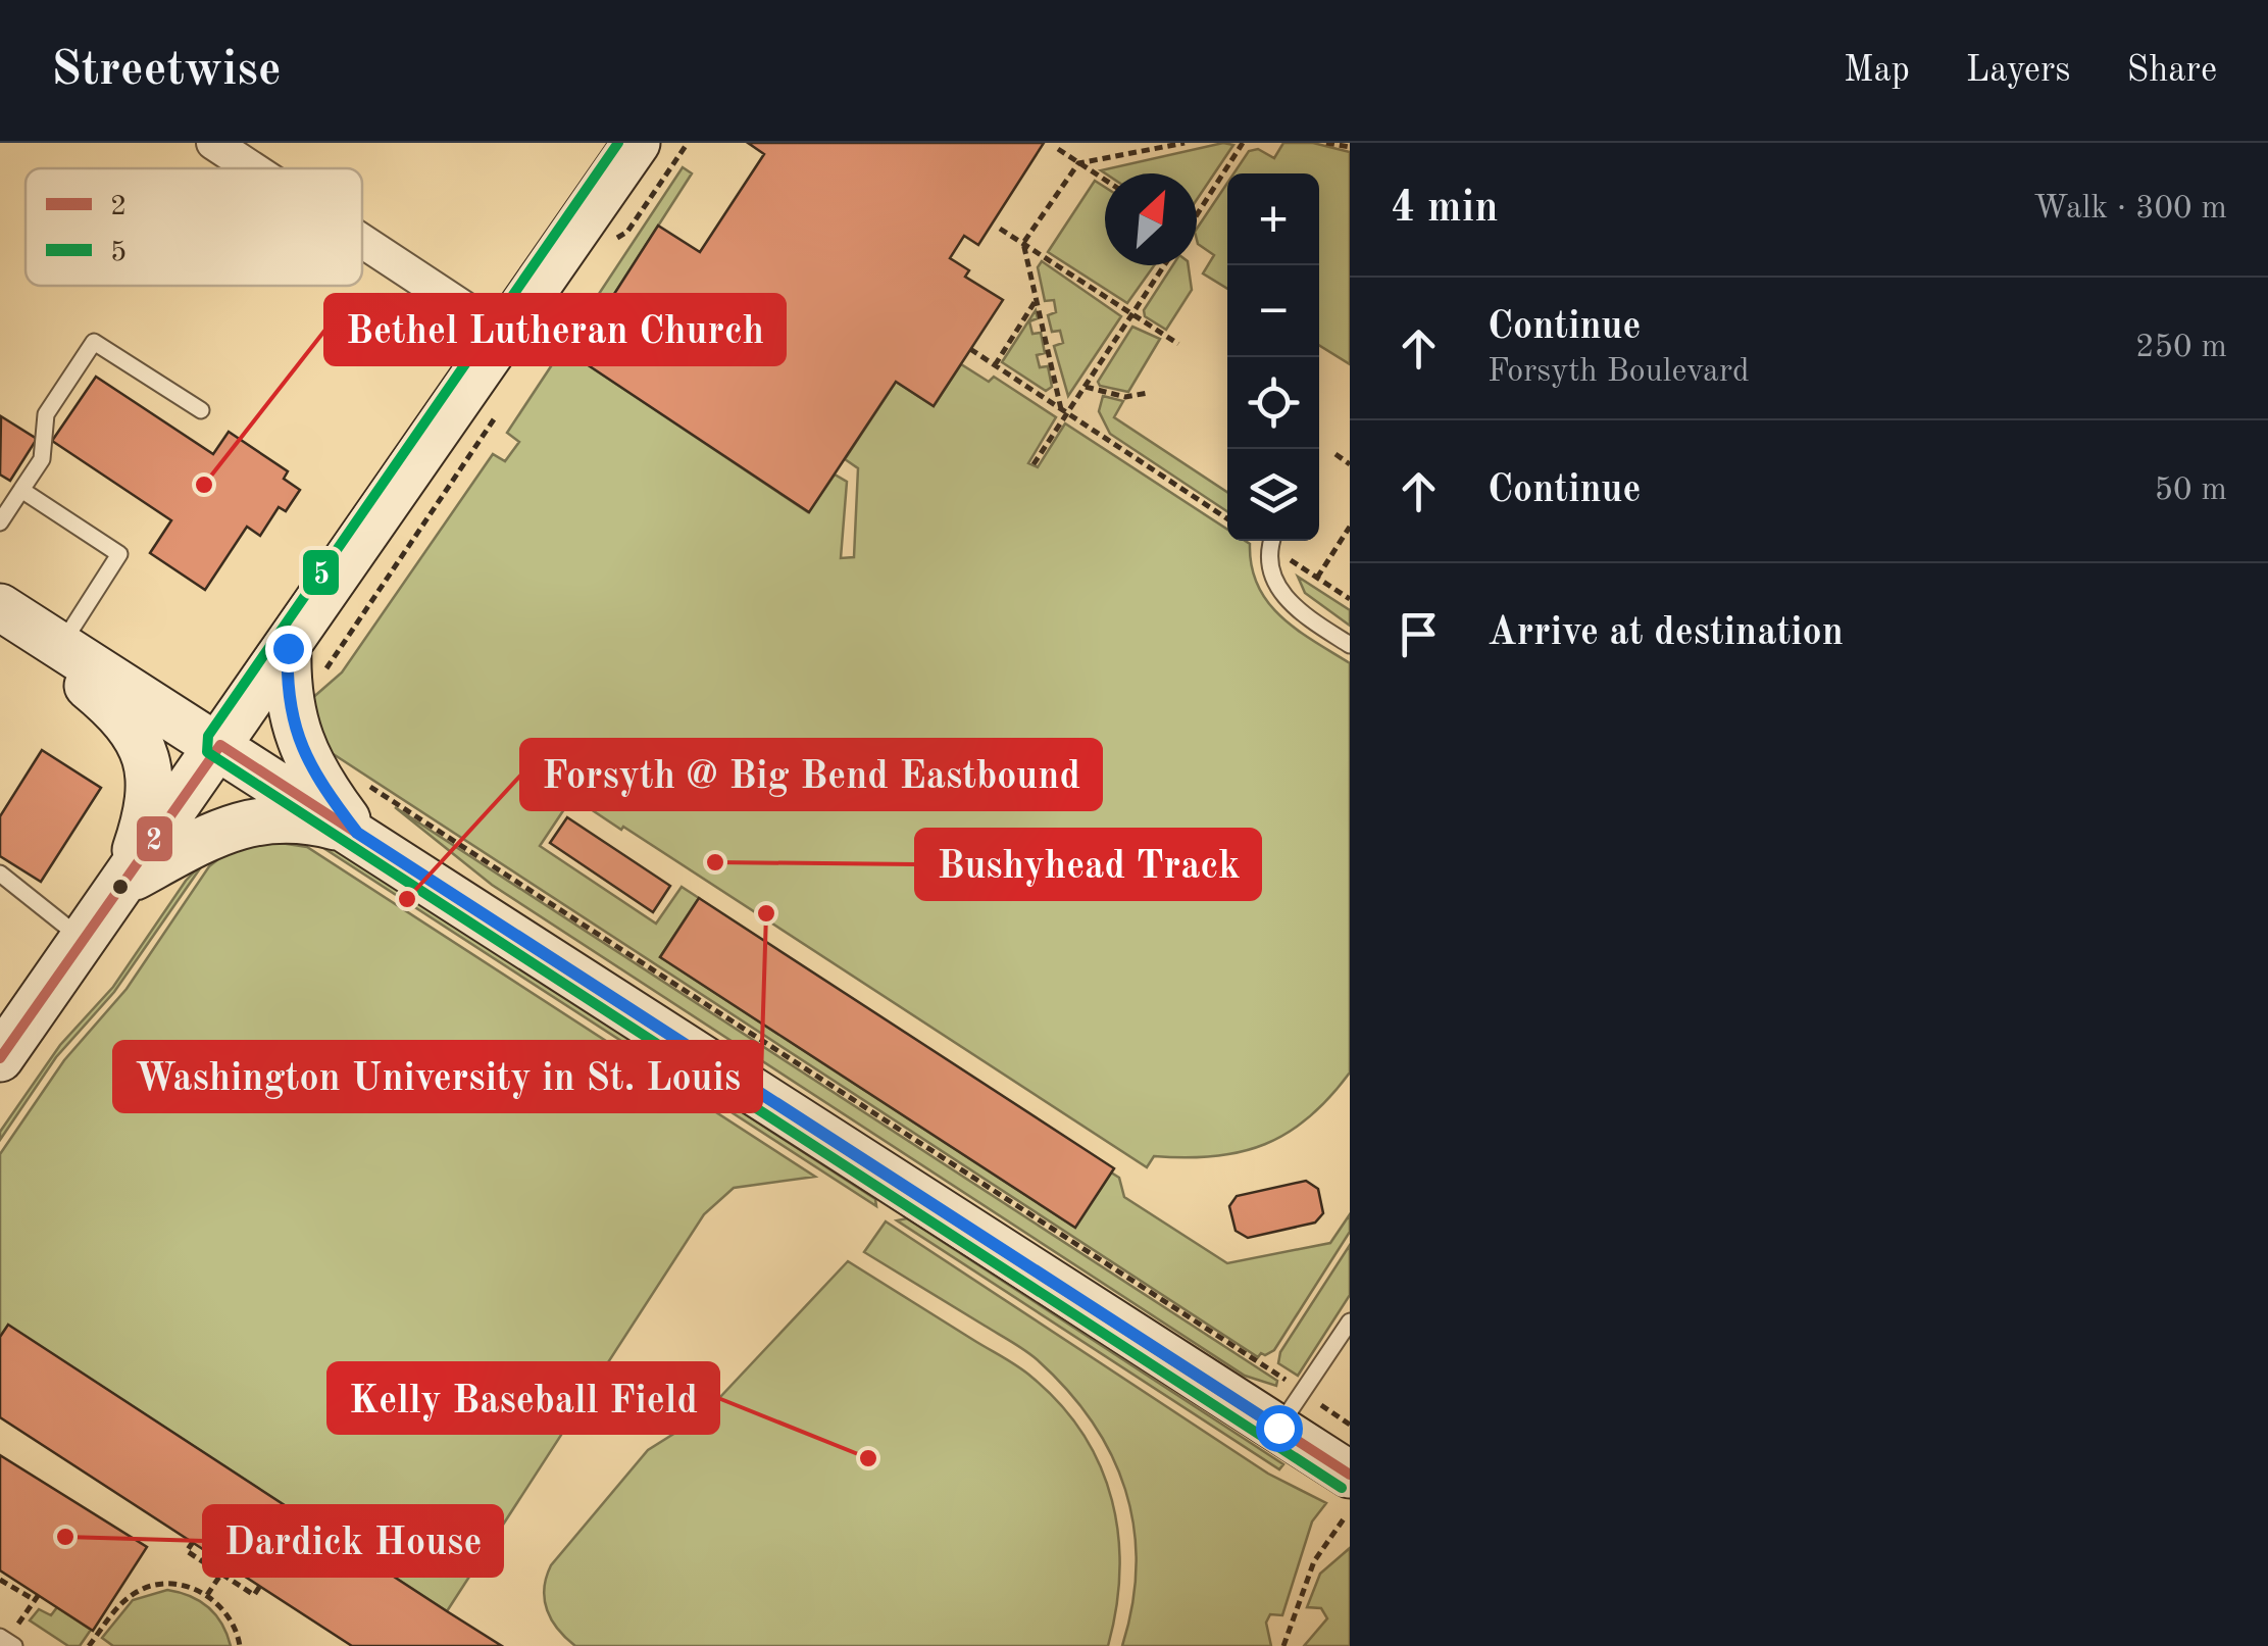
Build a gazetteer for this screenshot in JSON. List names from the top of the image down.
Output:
{
  "places": [
    "Bethel Lutheran Church",
    "Bushyhead Track",
    "Forsyth @ Big Bend Eastbound",
    "Washington University in St. Louis",
    "Kelly Baseball Field",
    "Dardick House"
  ],
  "lines": ["transit line 5", "transit line 2"],
  "legend": ["2", "5"],
  "north": "top right",
  "page": {
    "header": "Streetwise",
    "nav": ["Map", "Layers", "Share"],
    "heading": ["4 min", "Walk · 300 m"],
    "map_buttons": ["+", "−"],
    "list": [
      ["Continue", "Forsyth Boulevard", "250 m"],
      ["Continue", "50 m"],
      "Arrive at destination"
    ]
  }
}
